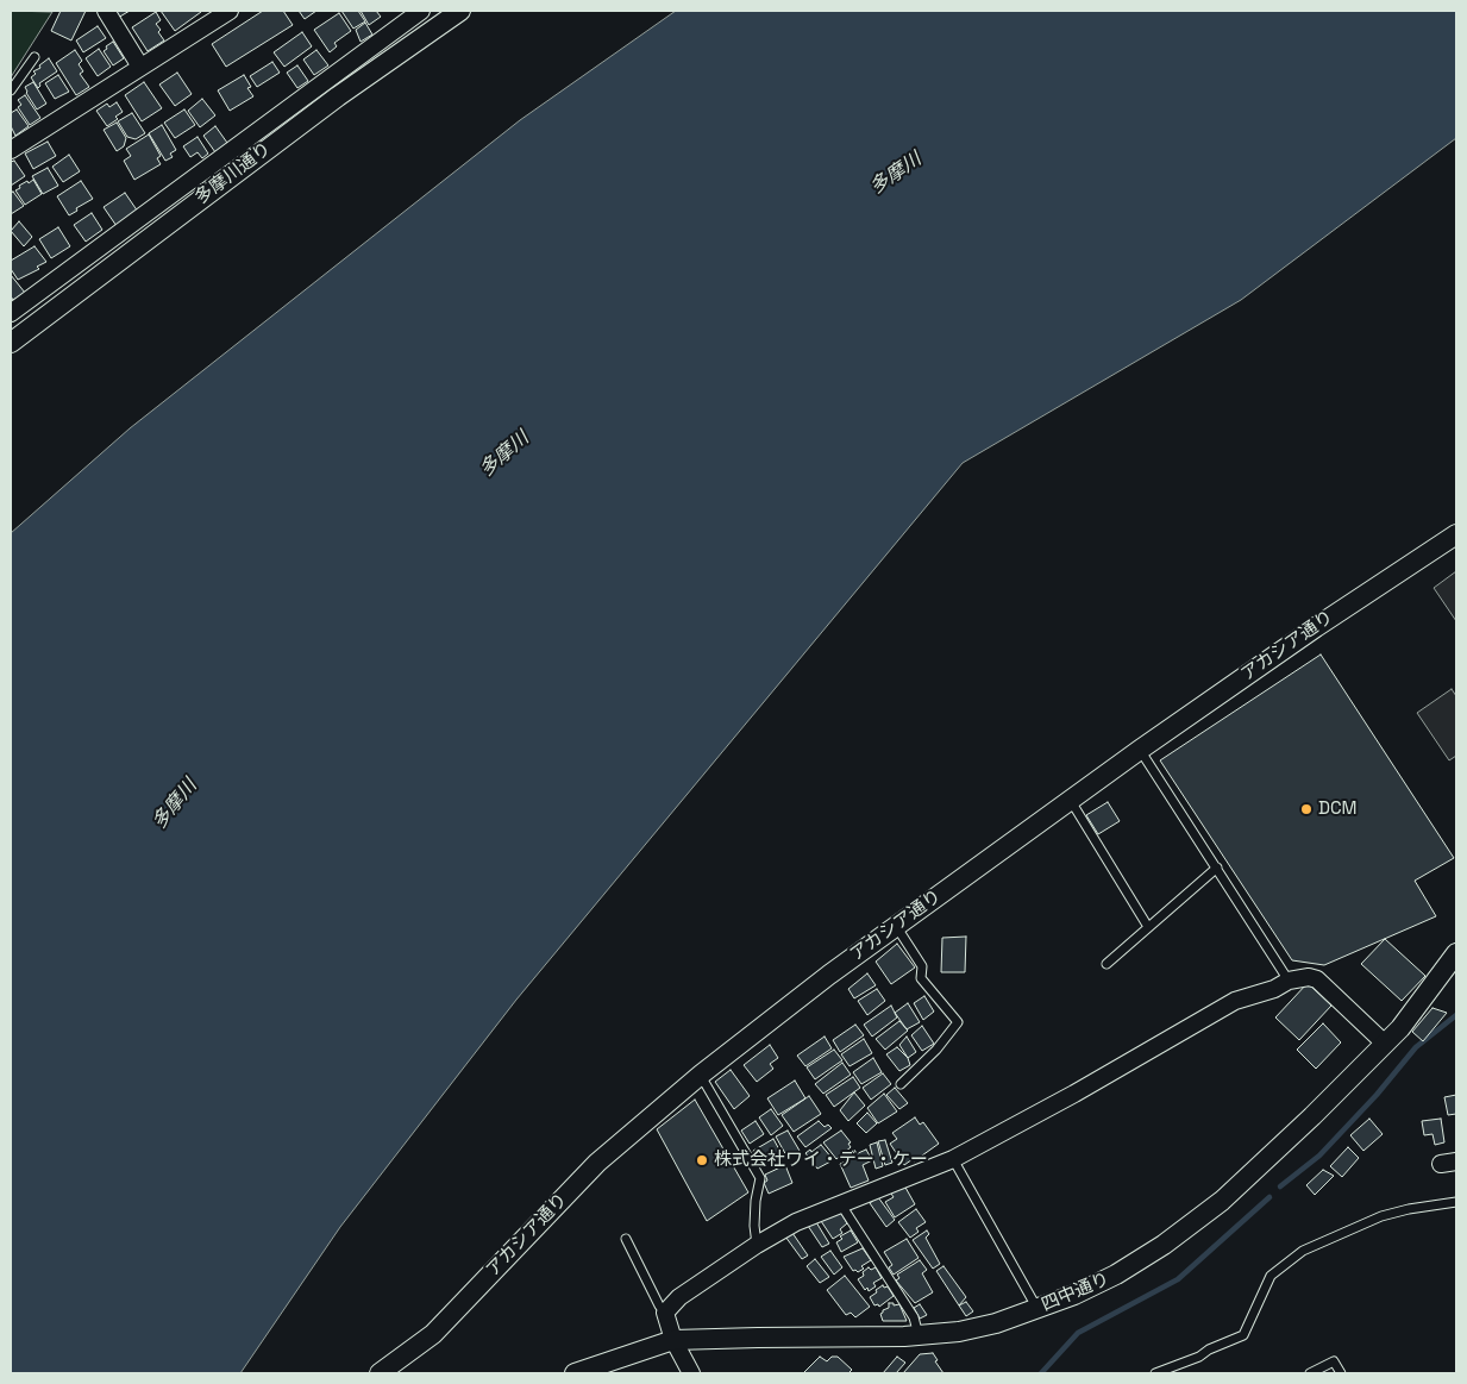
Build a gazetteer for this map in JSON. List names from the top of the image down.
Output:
{
  "streets": {
    "street": ["多摩川通り", "アカシア通り", "四中通り"]
  },
  "water": ["多摩川"],
  "places": ["DCM", "株式会社ワイ・デー・ケー"]
}
